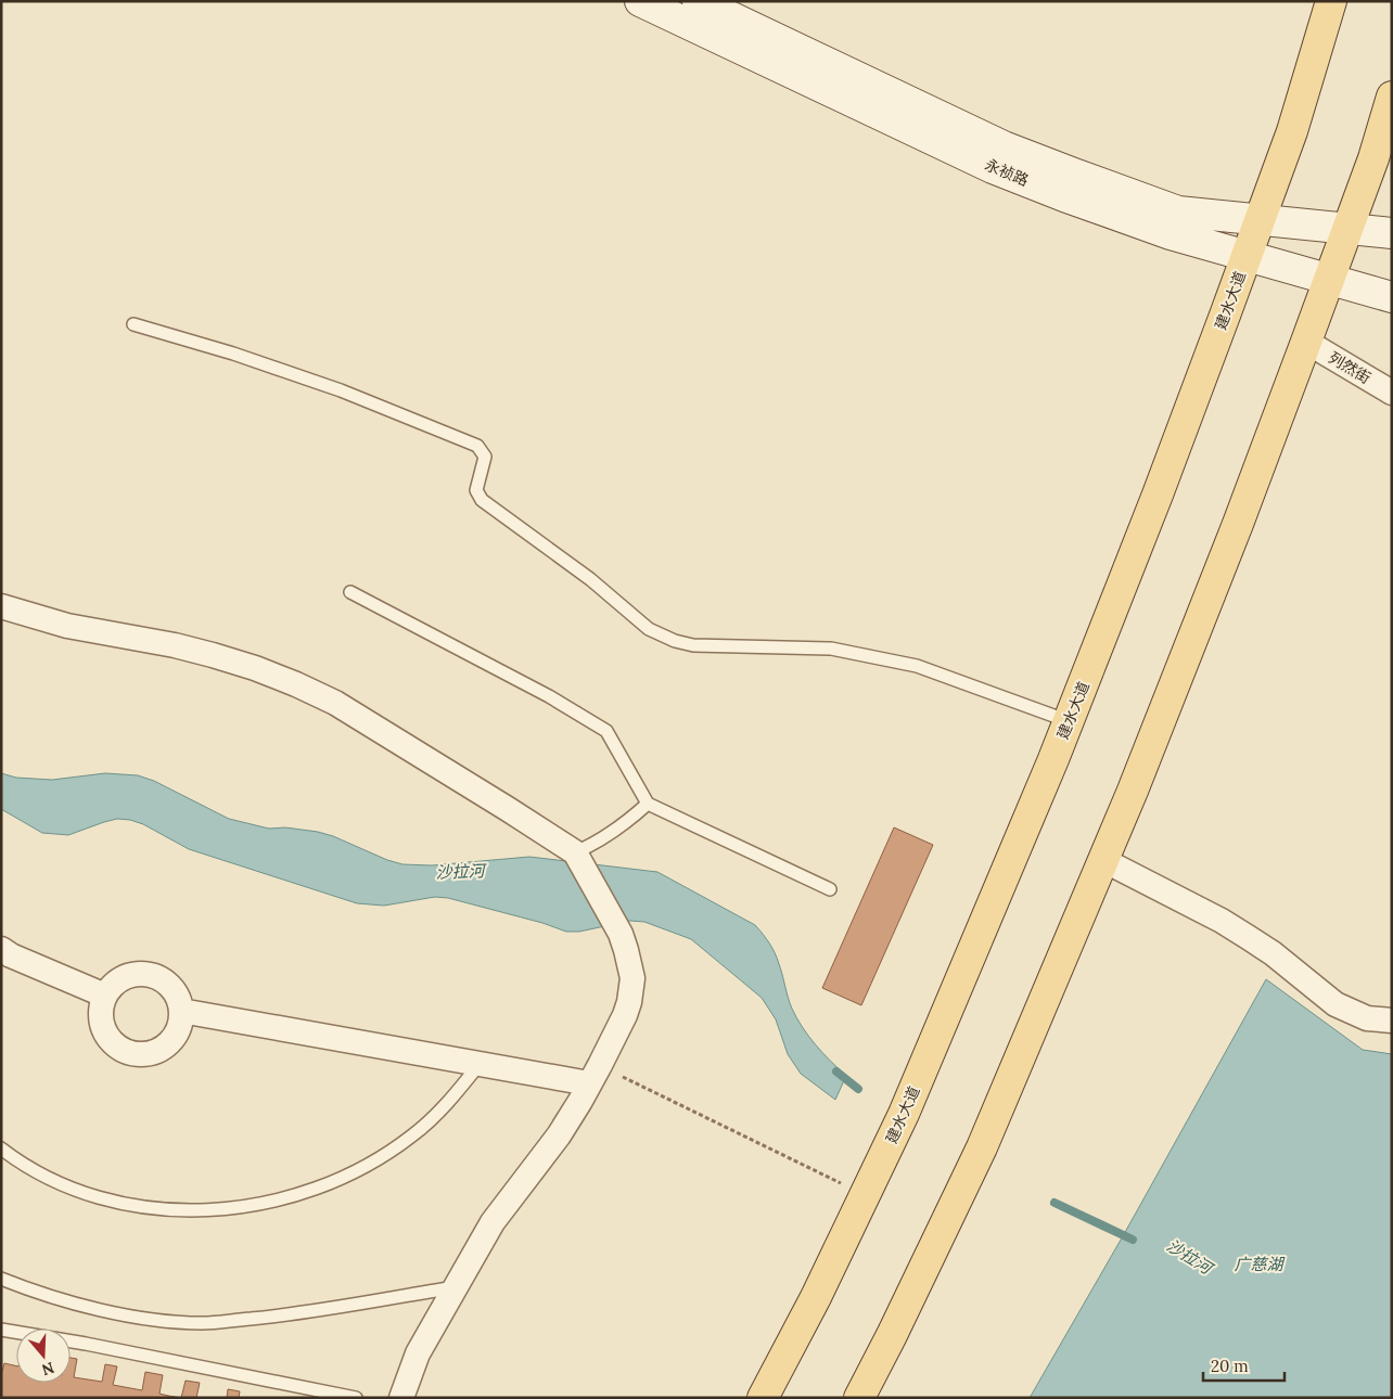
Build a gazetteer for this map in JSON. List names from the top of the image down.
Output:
{
  "streets": {
    "main road": ["永祯路", "建水大道"],
    "street": ["列然街"]
  },
  "crossings": [
    ["永祯路", "建水大道"]
  ],
  "water": ["沙拉河", "广慈湖"],
  "scale_bar": "20 m",
  "north": "bottom"
}
